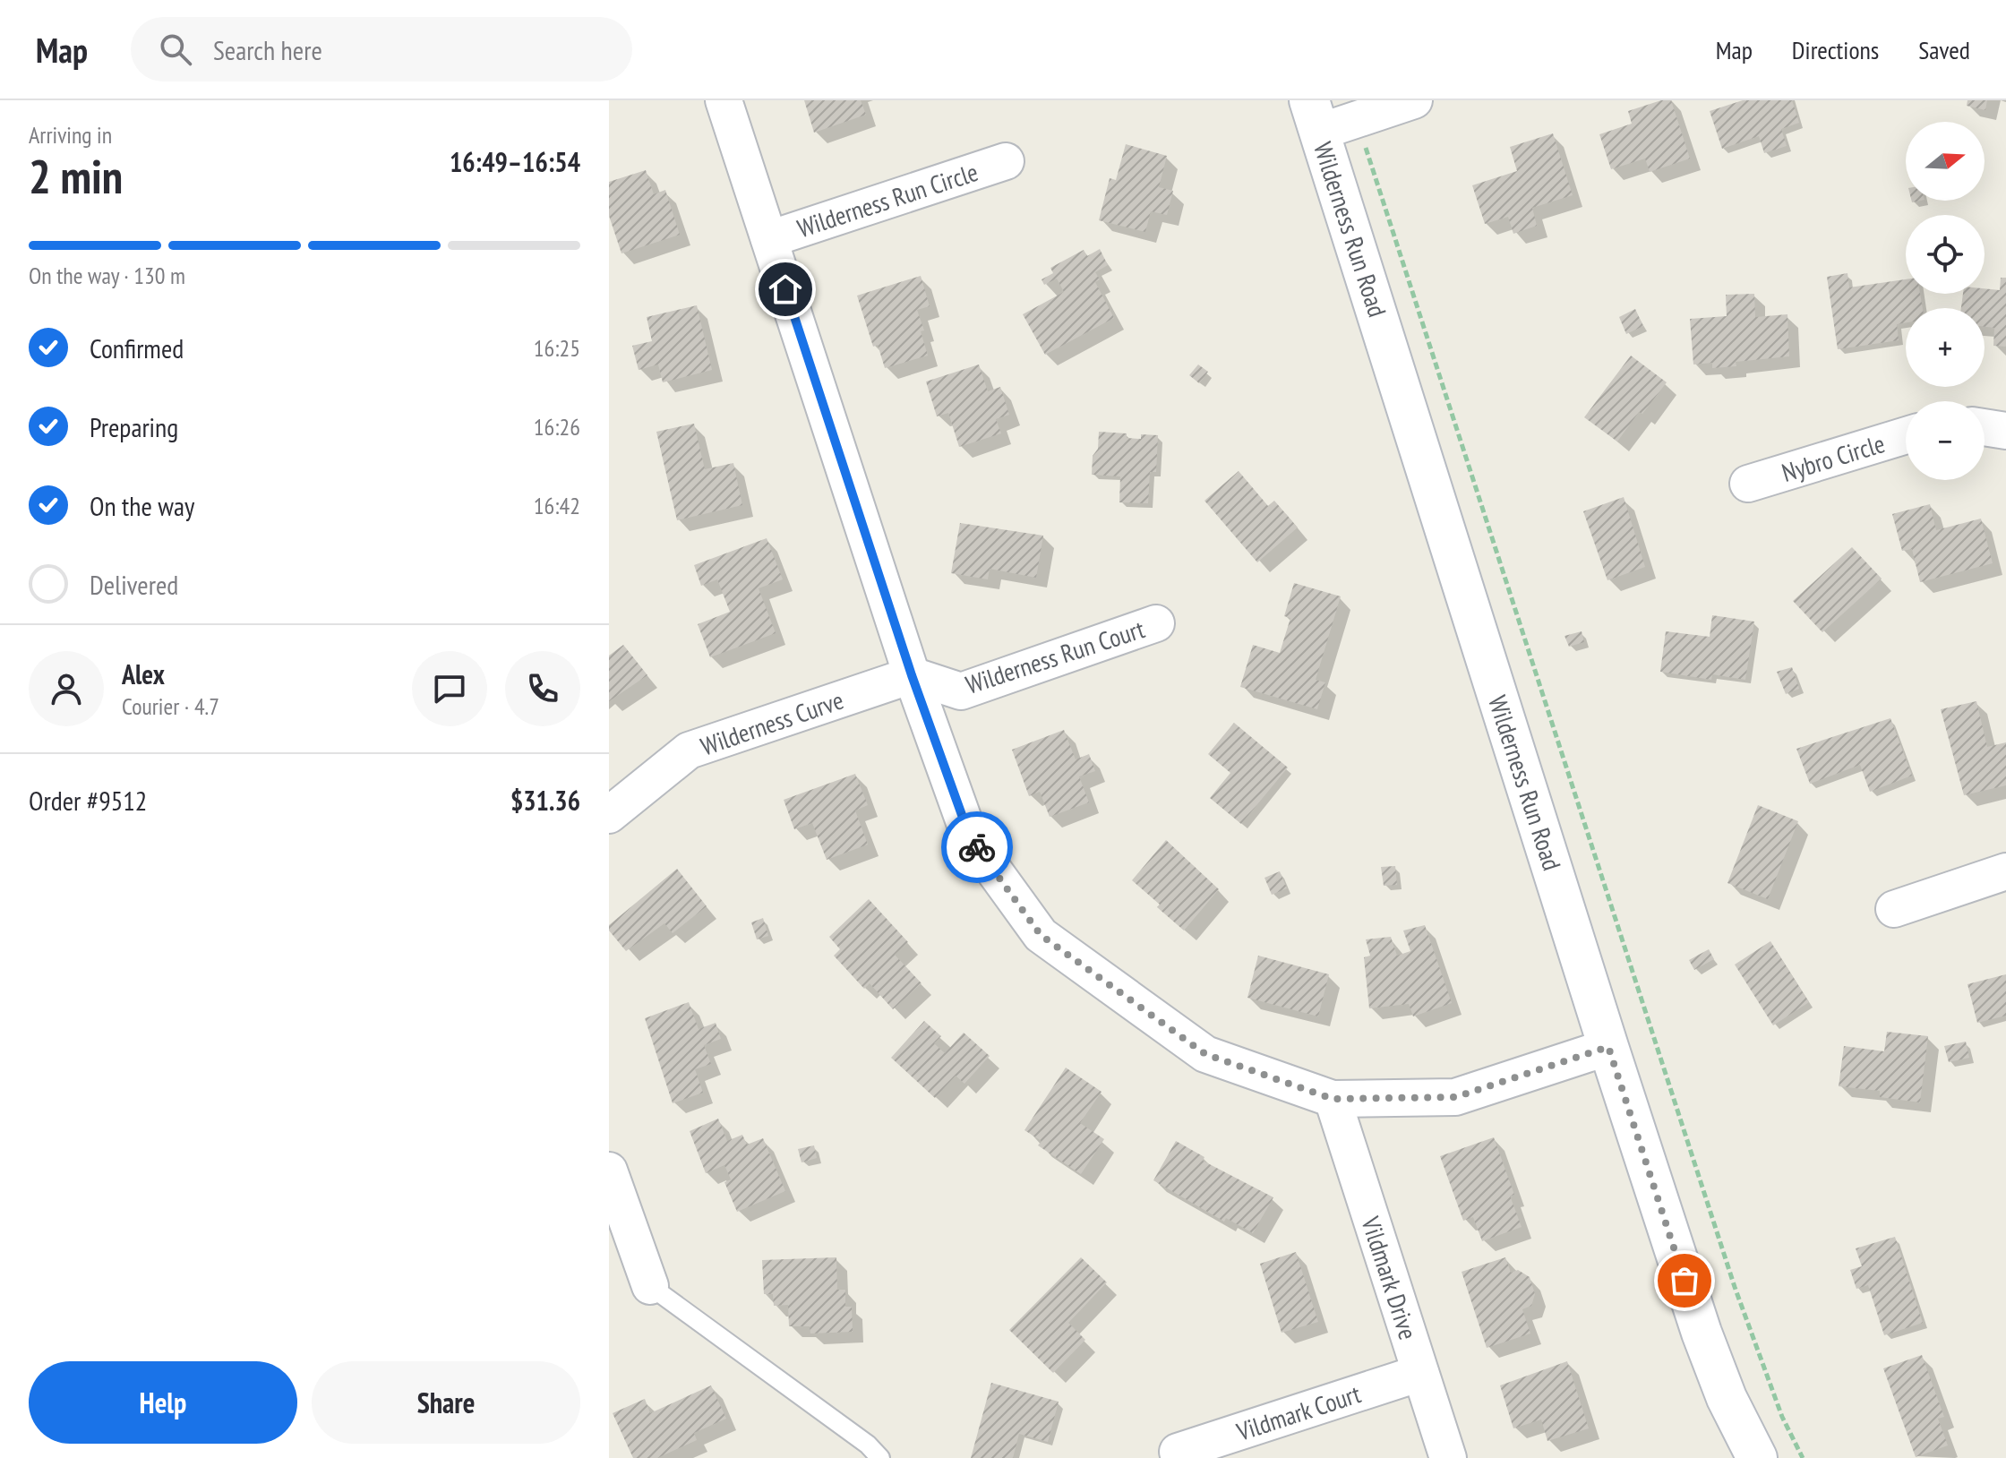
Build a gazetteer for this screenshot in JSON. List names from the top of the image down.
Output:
{
  "streets": {
    "street": [
      "Wilderness Run Circle",
      "Wilderness Run Road",
      "Nybro Circle",
      "Wilderness Run Court",
      "Wilderness Curve",
      "Vildmark Drive",
      "Vildmark Court"
    ]
  },
  "crossings": [
    ["Wilderness Run Court", "Wilderness Curve"],
    ["Vildmark Drive", "Vildmark Court"]
  ],
  "north": "right",
  "page": {
    "header": "Map",
    "search": "Search here",
    "nav": ["Map", "Directions", "Saved"],
    "heading": ["2 min", "Arriving in", "16:49–16:54"],
    "panel": [
      "Alex",
      "Courier · 4.7",
      "Order #9512",
      "$31.36"
    ],
    "map_buttons": ["+", "−"],
    "bar": "On the way · 130 m",
    "list": [
      ["Confirmed", "16:25"],
      ["Preparing", "16:26"],
      ["On the way", "16:42"],
      "Delivered"
    ],
    "buttons": ["Help", "Share"]
  }
}
